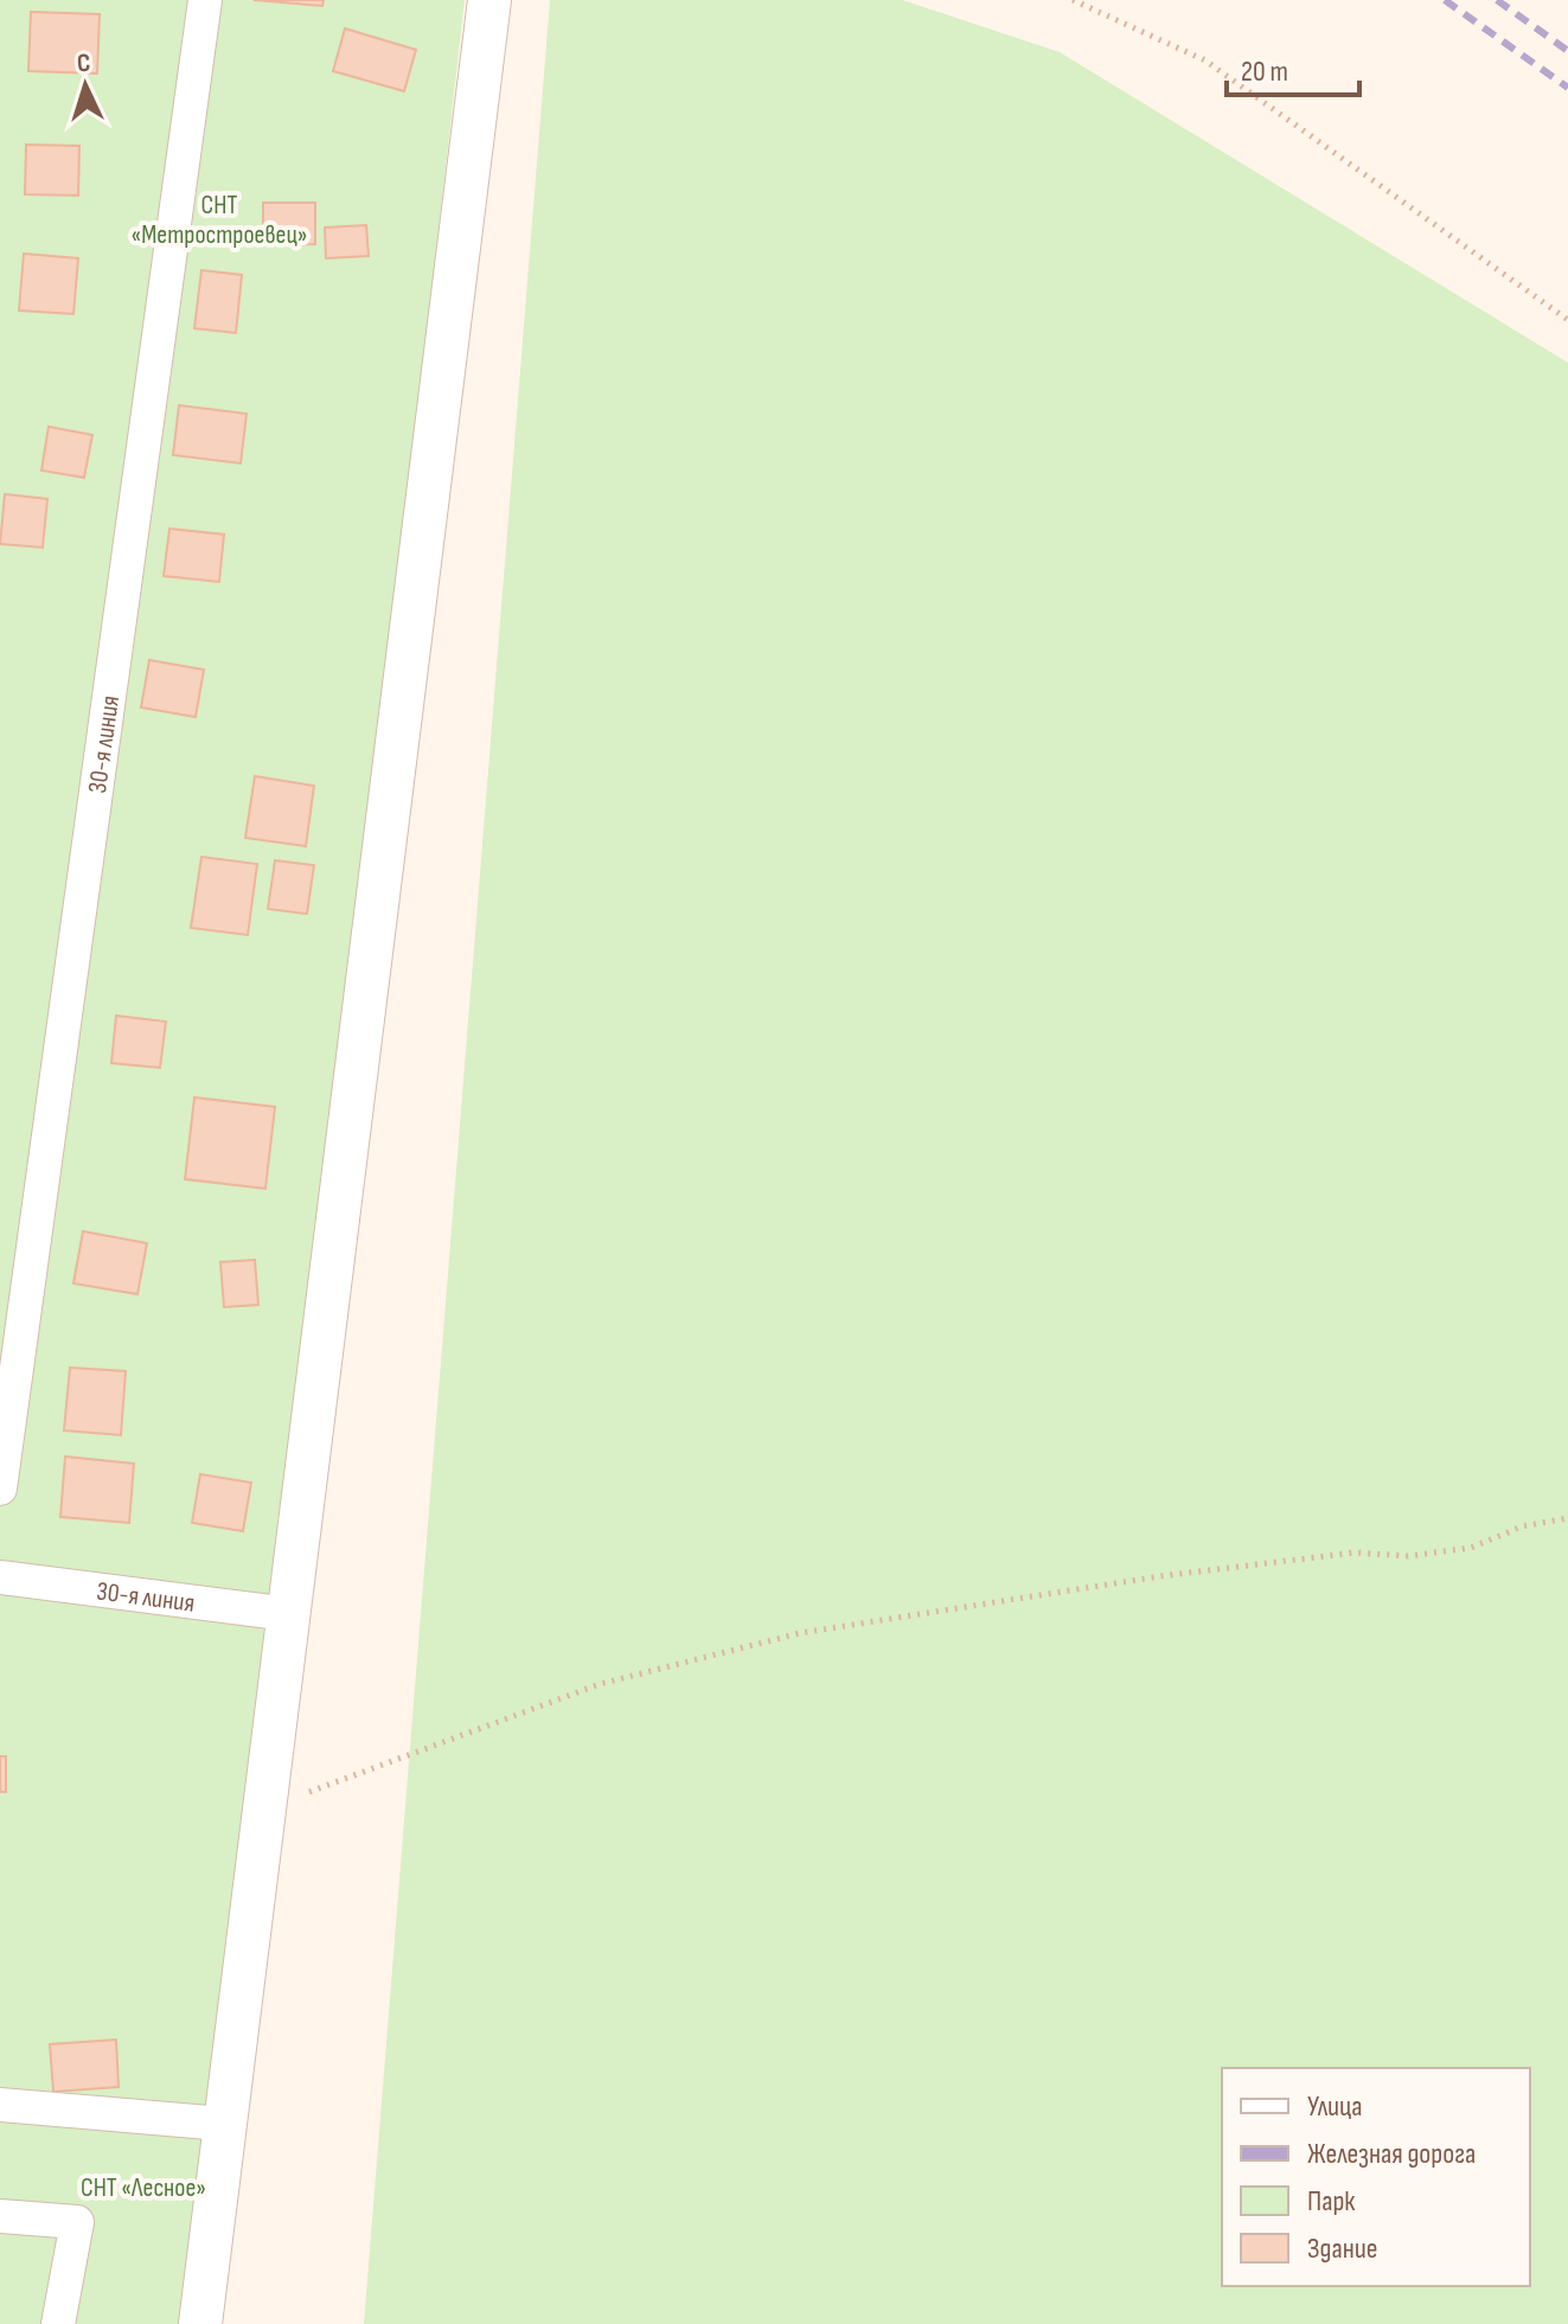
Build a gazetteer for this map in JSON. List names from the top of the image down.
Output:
{
  "streets": {
    "street": ["30-я линия"]
  },
  "parks": ["СНТ «Метростроевец»", "СНТ «Лесное»"],
  "legend": [
    "Улица",
    "Железная дорога",
    "Парк",
    "Здание"
  ],
  "scale_bar": "20 m",
  "north": "top"
}
